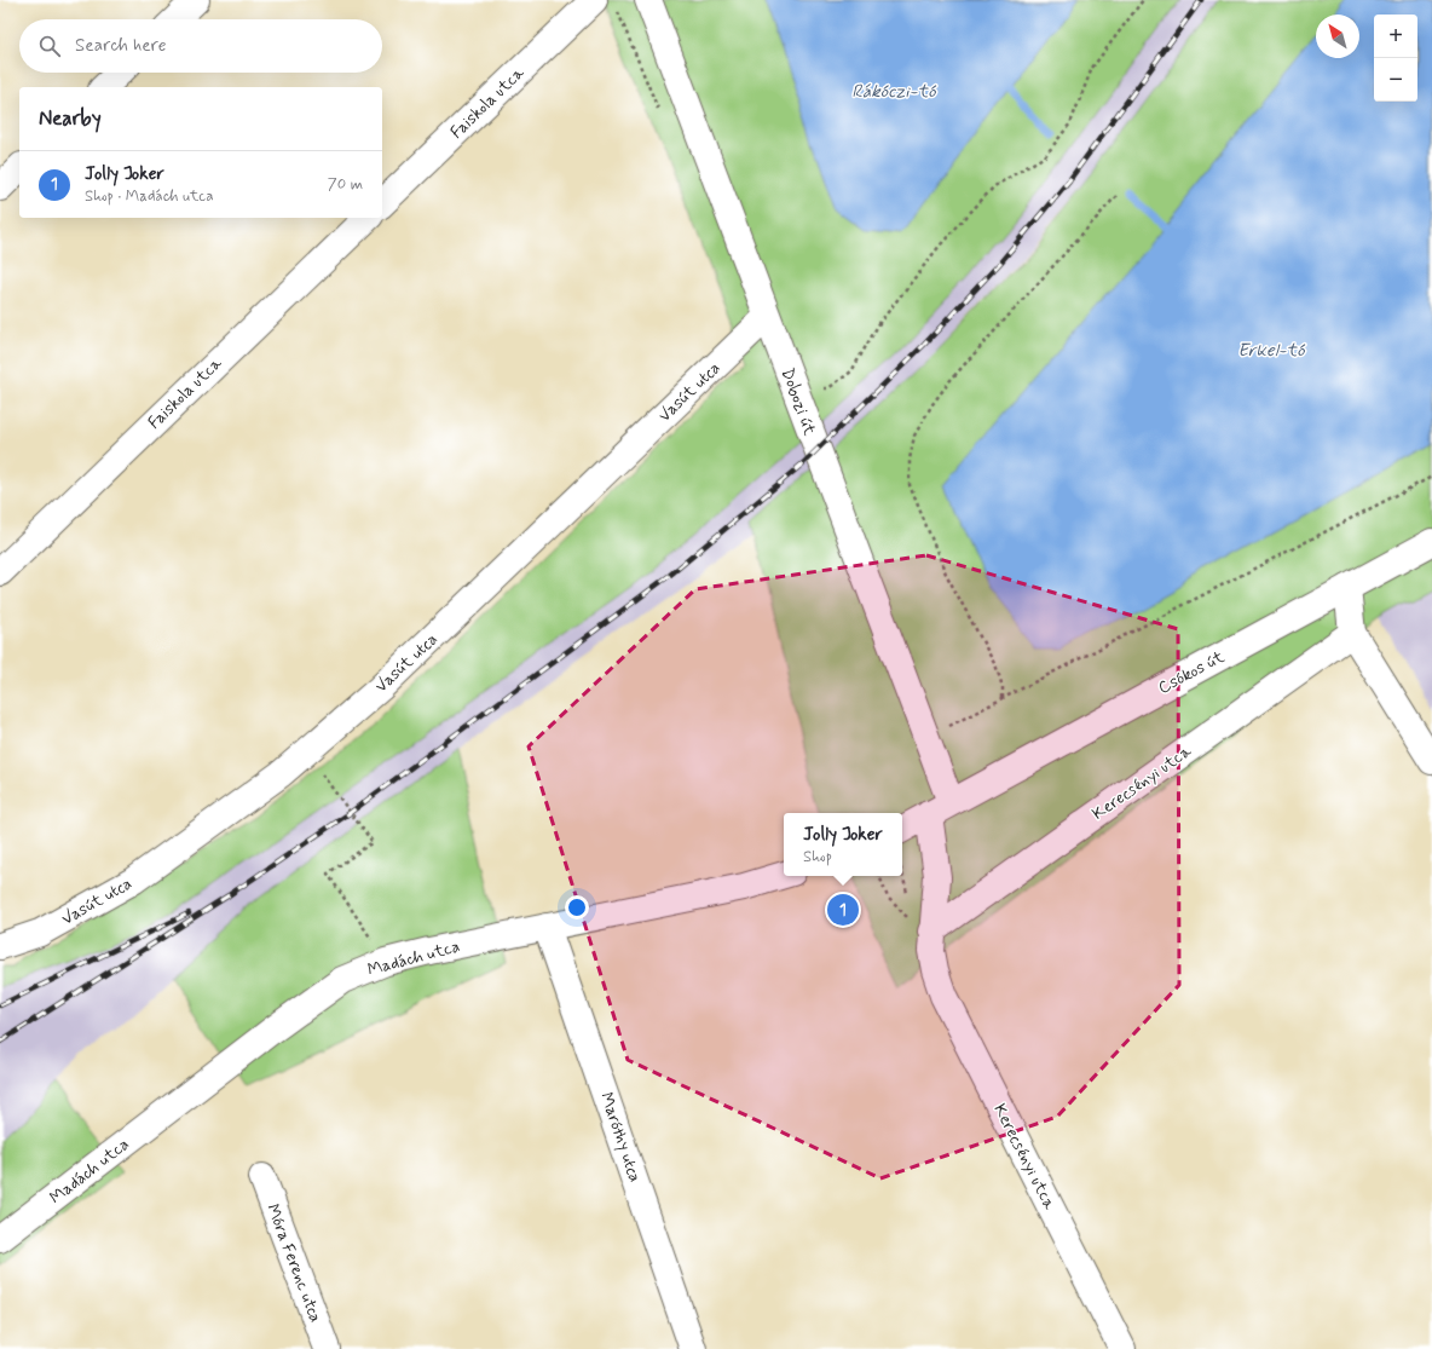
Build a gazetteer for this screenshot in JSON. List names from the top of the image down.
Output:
{
  "streets": {
    "street": [
      "Faiskola utca",
      "Vasút utca",
      "Dobozi út",
      "Csókos út",
      "Kerecsényi utca",
      "Madách utca",
      "Maróthy utca",
      "Móra Ferenc utca"
    ]
  },
  "crossings": [
    ["Vasút utca", "Dobozi út"],
    ["Dobozi út", "Csókos út"],
    ["Dobozi út", "Kerecsényi utca"],
    ["Csókos út", "Kerecsényi utca"],
    ["Madách utca", "Maróthy utca"]
  ],
  "water": ["Rákóczi-tó", "Erkel-tó"],
  "north": "top left",
  "page": {
    "map_buttons": ["+", "−"],
    "search": "Search here",
    "heading": "Nearby",
    "list": [
      {
        "mark": "1",
        "name": "Jolly Joker",
        "note": "Shop · Madách utca",
        "value": "70 m"
      }
    ],
    "popup": ["Jolly Joker", "Shop"],
    "pins": "1"
  }
}
